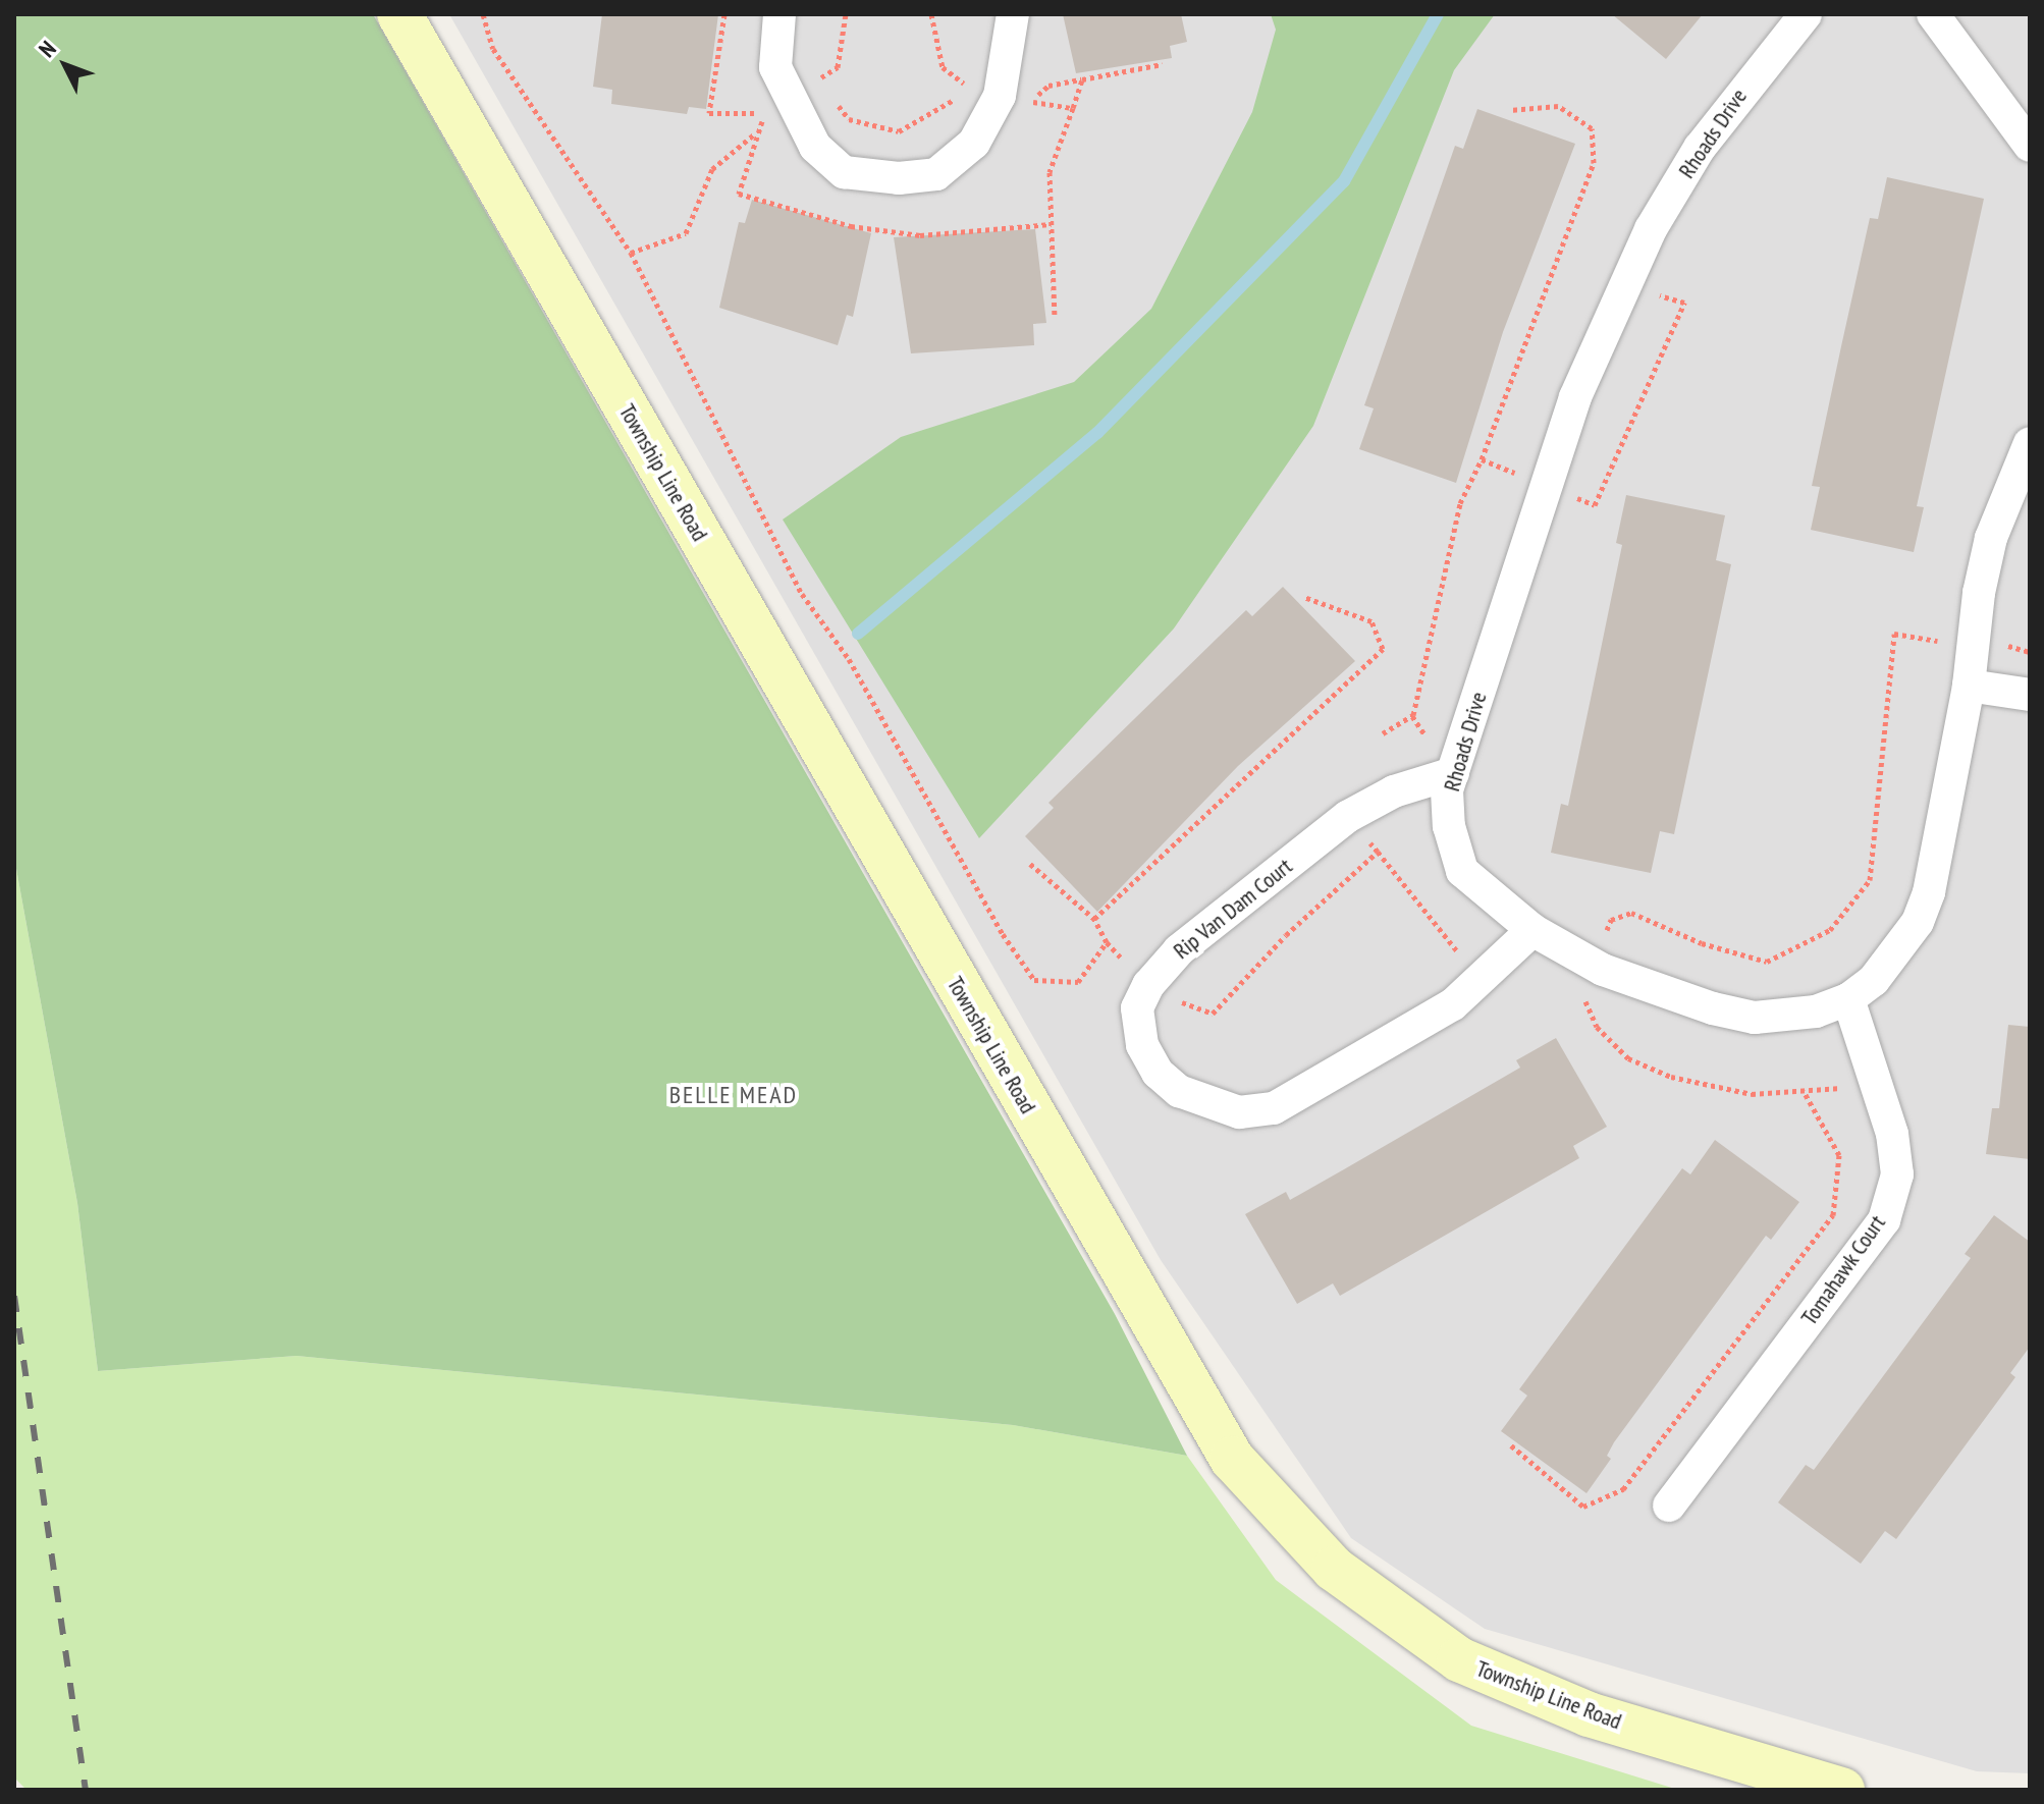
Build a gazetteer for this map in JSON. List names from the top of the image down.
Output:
{
  "streets": {
    "street": [
      "Rhoads Drive",
      "Township Line Road",
      "Rip Van Dam Court",
      "Tomahawk Court"
    ]
  },
  "crossings": [
    ["Rhoads Drive", "Rip Van Dam Court"],
    ["Rhoads Drive", "Tomahawk Court"]
  ],
  "districts": ["BELLE MEAD"],
  "north": "top left"
}
